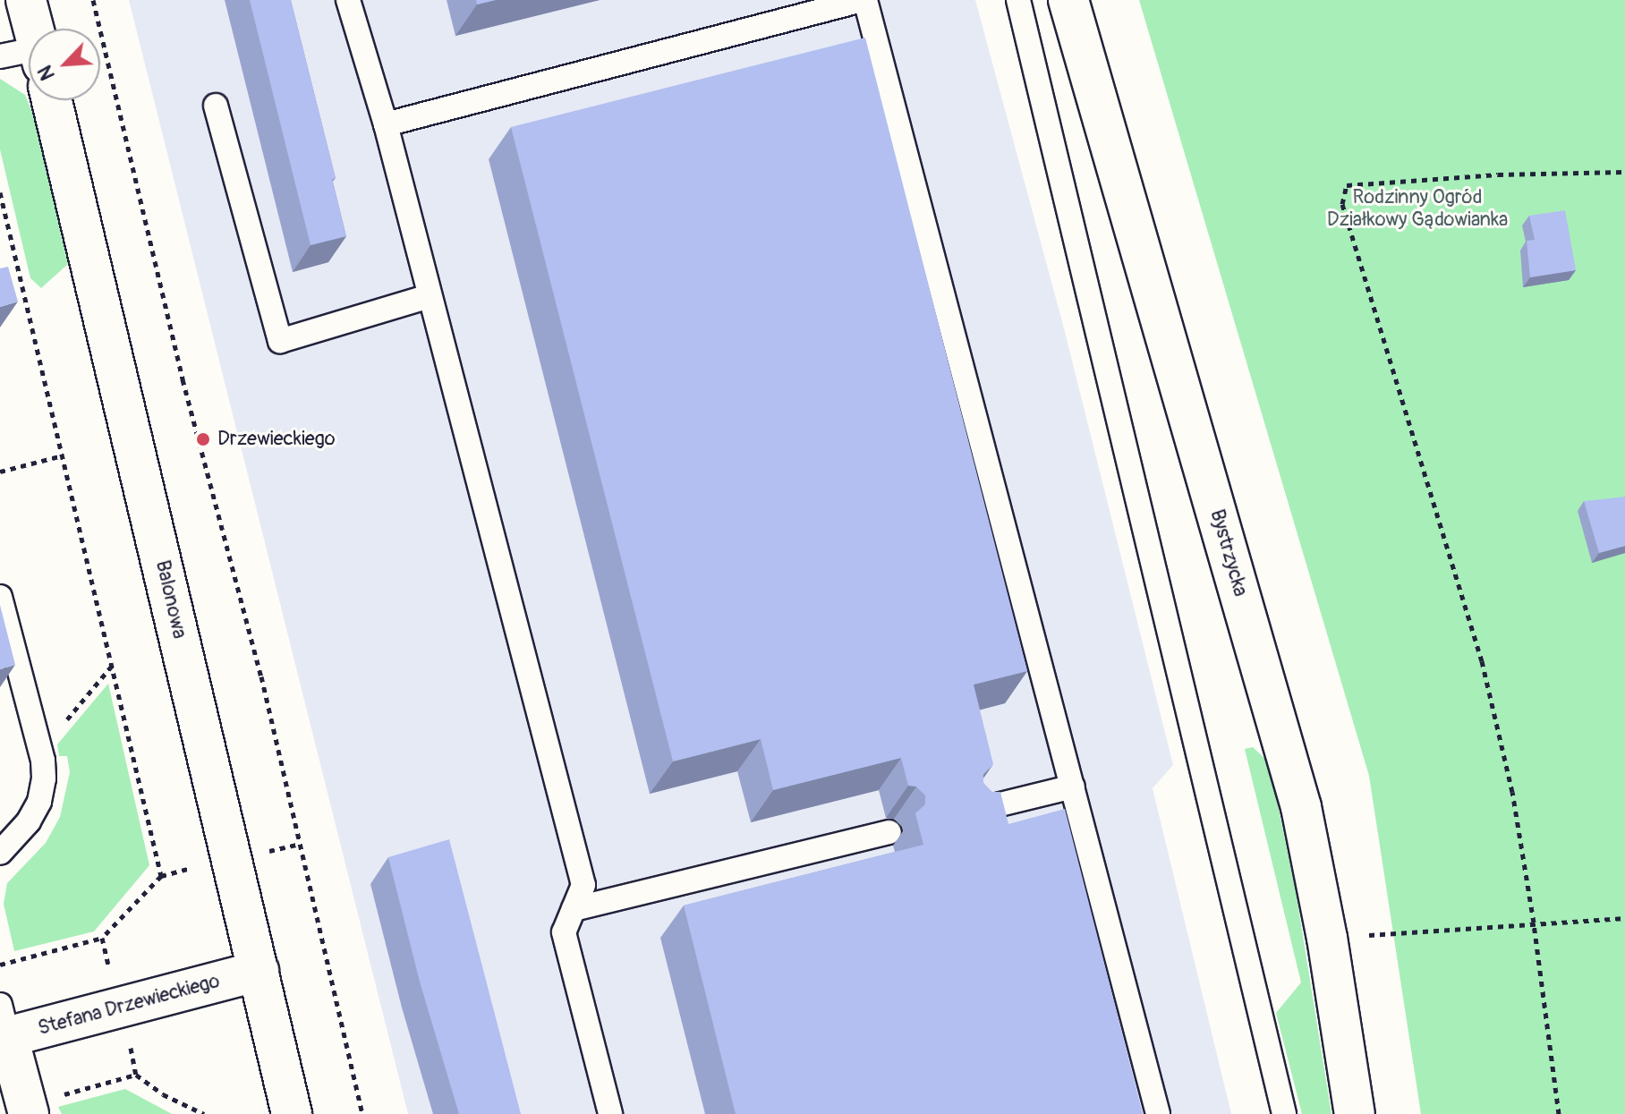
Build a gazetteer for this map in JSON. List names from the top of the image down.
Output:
{
  "streets": {
    "street": ["Bystrzycka", "Balonowa", "Stefana Drzewieckiego"]
  },
  "crossings": [
    ["Balonowa", "Stefana Drzewieckiego"]
  ],
  "parks": ["Rodzinny Ogród Działkowy Gądowianka"],
  "places": ["Drzewieckiego"],
  "north": "bottom left"
}
